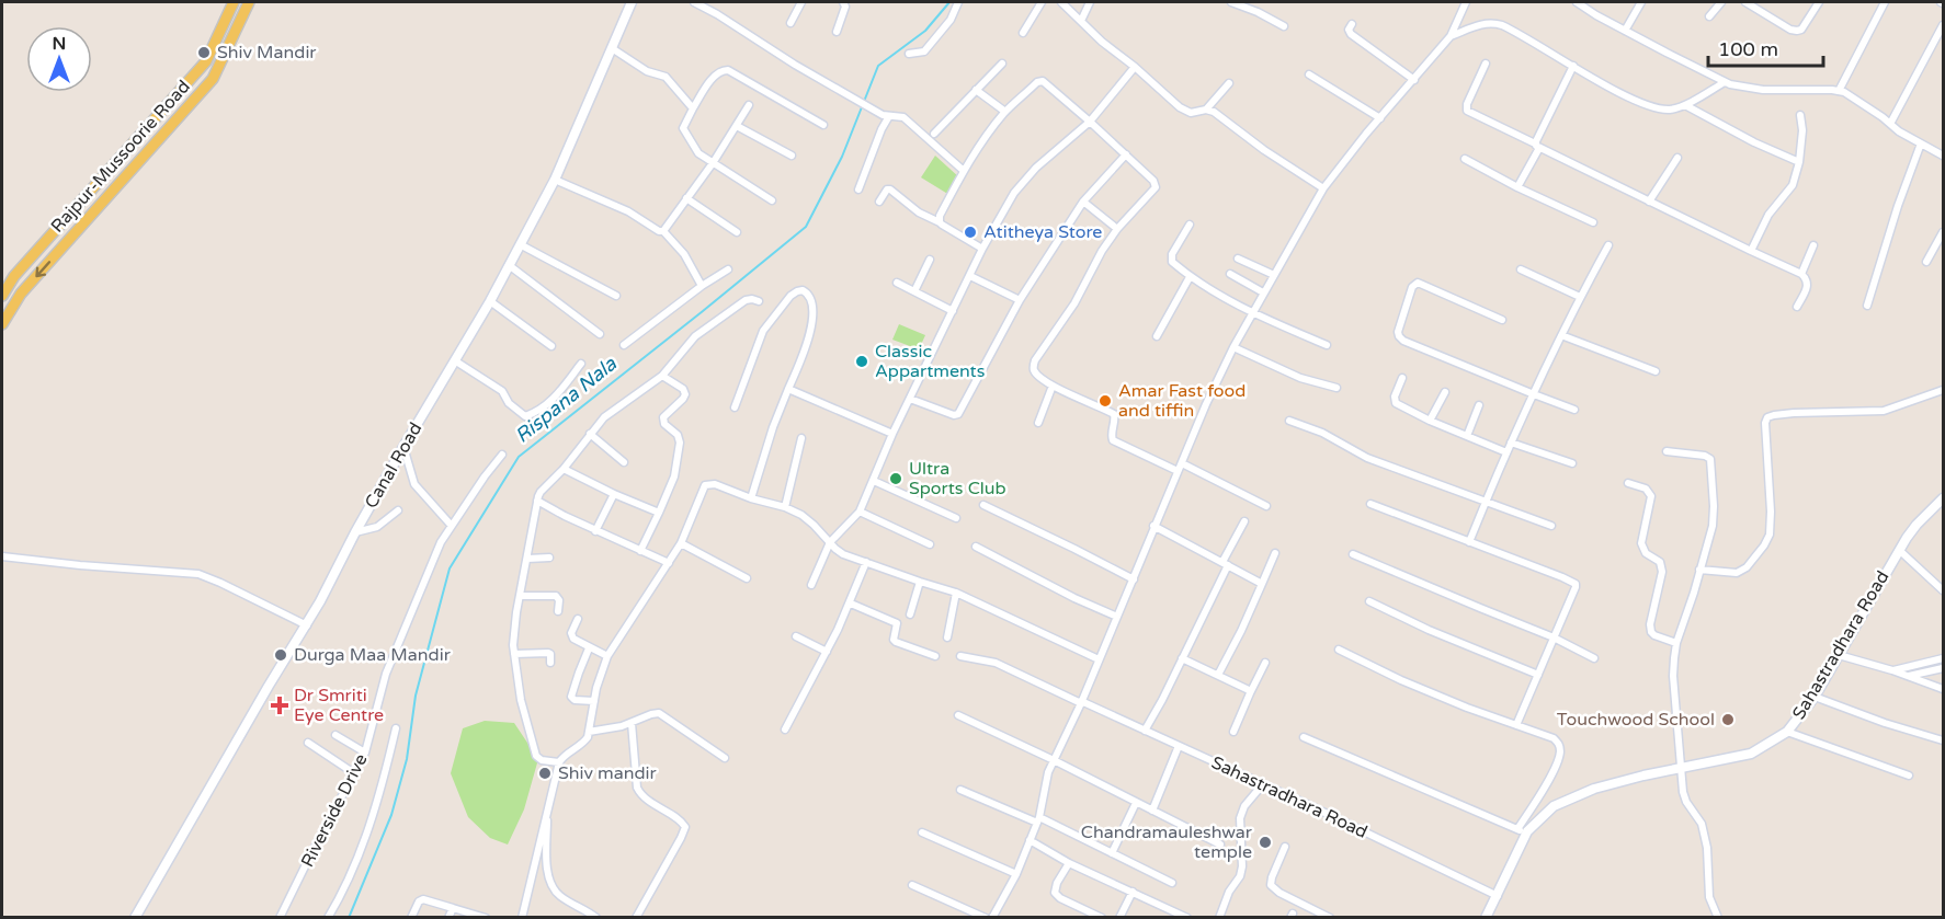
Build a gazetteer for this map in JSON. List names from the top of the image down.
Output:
{
  "streets": {
    "main road": ["Rajpur-Mussoorie Road"],
    "street": ["Canal Road", "Sahastradhara Road", "Riverside Drive"]
  },
  "water": ["Rispana Nala"],
  "places": {
    "other": [
      "Shiv Mandir",
      "Atitheya Store",
      "Classic Appartments",
      "Amar Fast food and tiffin",
      "Ultra Sports Club",
      "Durga Maa Mandir",
      "Touchwood School",
      "Shiv mandir",
      "Chandramauleshwar temple"
    ],
    "health": ["Dr Smriti Eye Centre"]
  },
  "scale_bar": "100 m",
  "north": "top"
}
